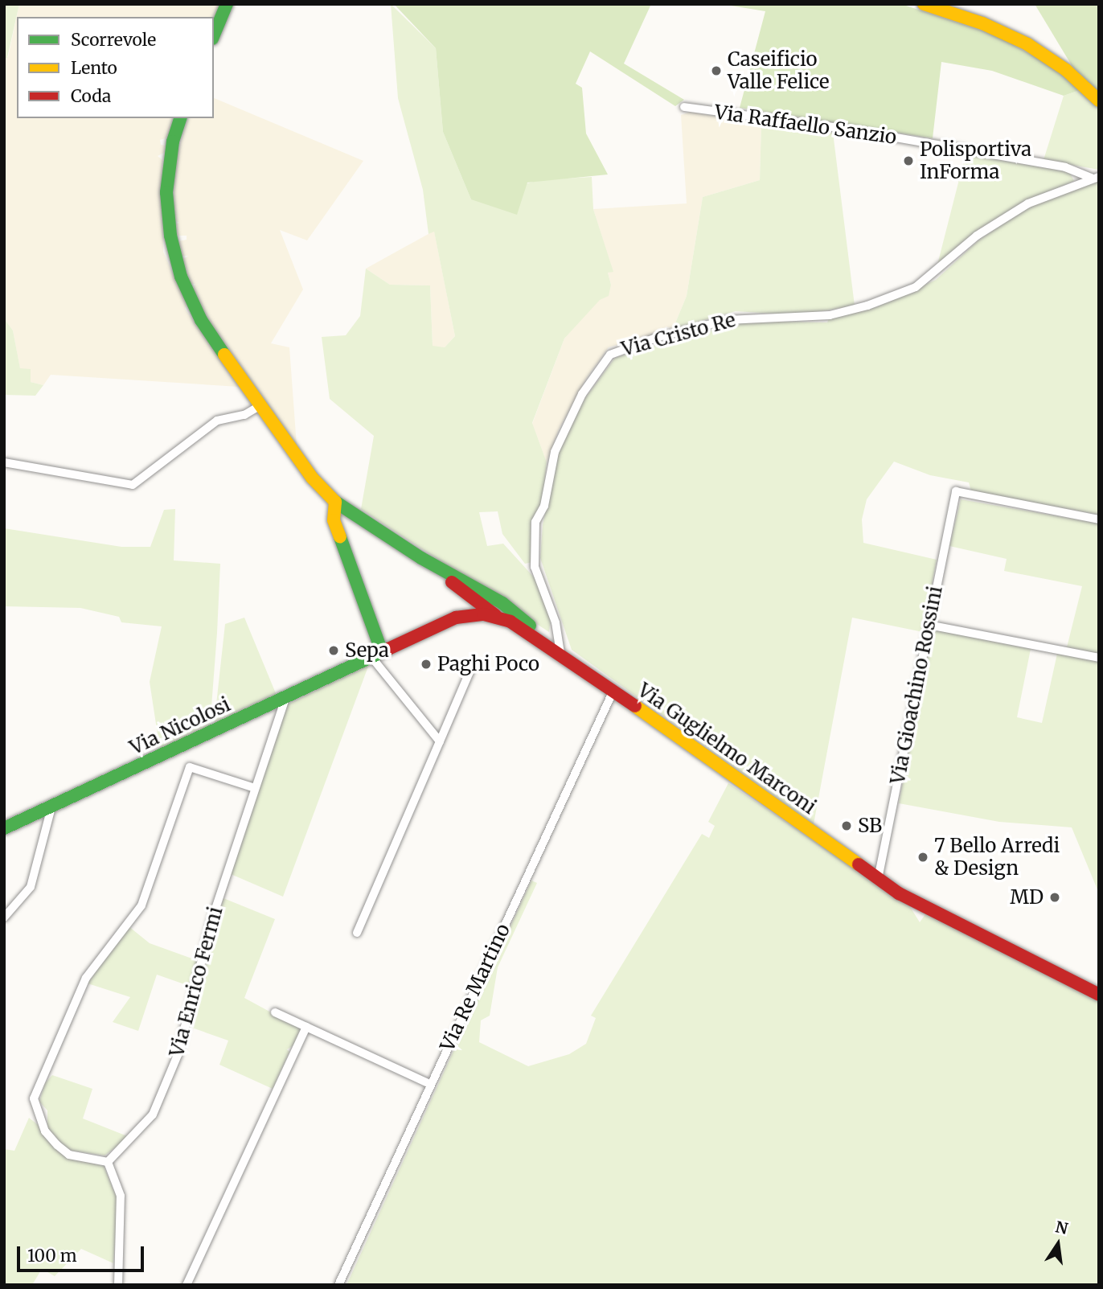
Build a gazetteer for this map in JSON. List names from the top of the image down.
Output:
{
  "streets": {
    "main road": ["Via Nicolosi", "Via Guglielmo Marconi"],
    "street": [
      "Via Raffaello Sanzio",
      "Via Cristo Re",
      "Via Gioachino Rossini",
      "Via Enrico Fermi",
      "Via Re Martino"
    ]
  },
  "crossings": [
    ["Via Raffaello Sanzio", "Via Cristo Re"],
    ["Via Cristo Re", "Via Guglielmo Marconi"],
    ["Via Gioachino Rossini", "Via Guglielmo Marconi"],
    ["Via Nicolosi", "Via Guglielmo Marconi"],
    ["Via Nicolosi", "Via Enrico Fermi"],
    ["Via Guglielmo Marconi", "Via Re Martino"]
  ],
  "places": [
    "Caseificio Valle Felice",
    "Polisportiva InForma",
    "Sepa",
    "Paghi Poco",
    "SB",
    "7 Bello Arredi & Design",
    "MD"
  ],
  "legend": ["Scorrevole", "Lento", "Coda"],
  "scale_bar": "100 m",
  "north": "top"
}
